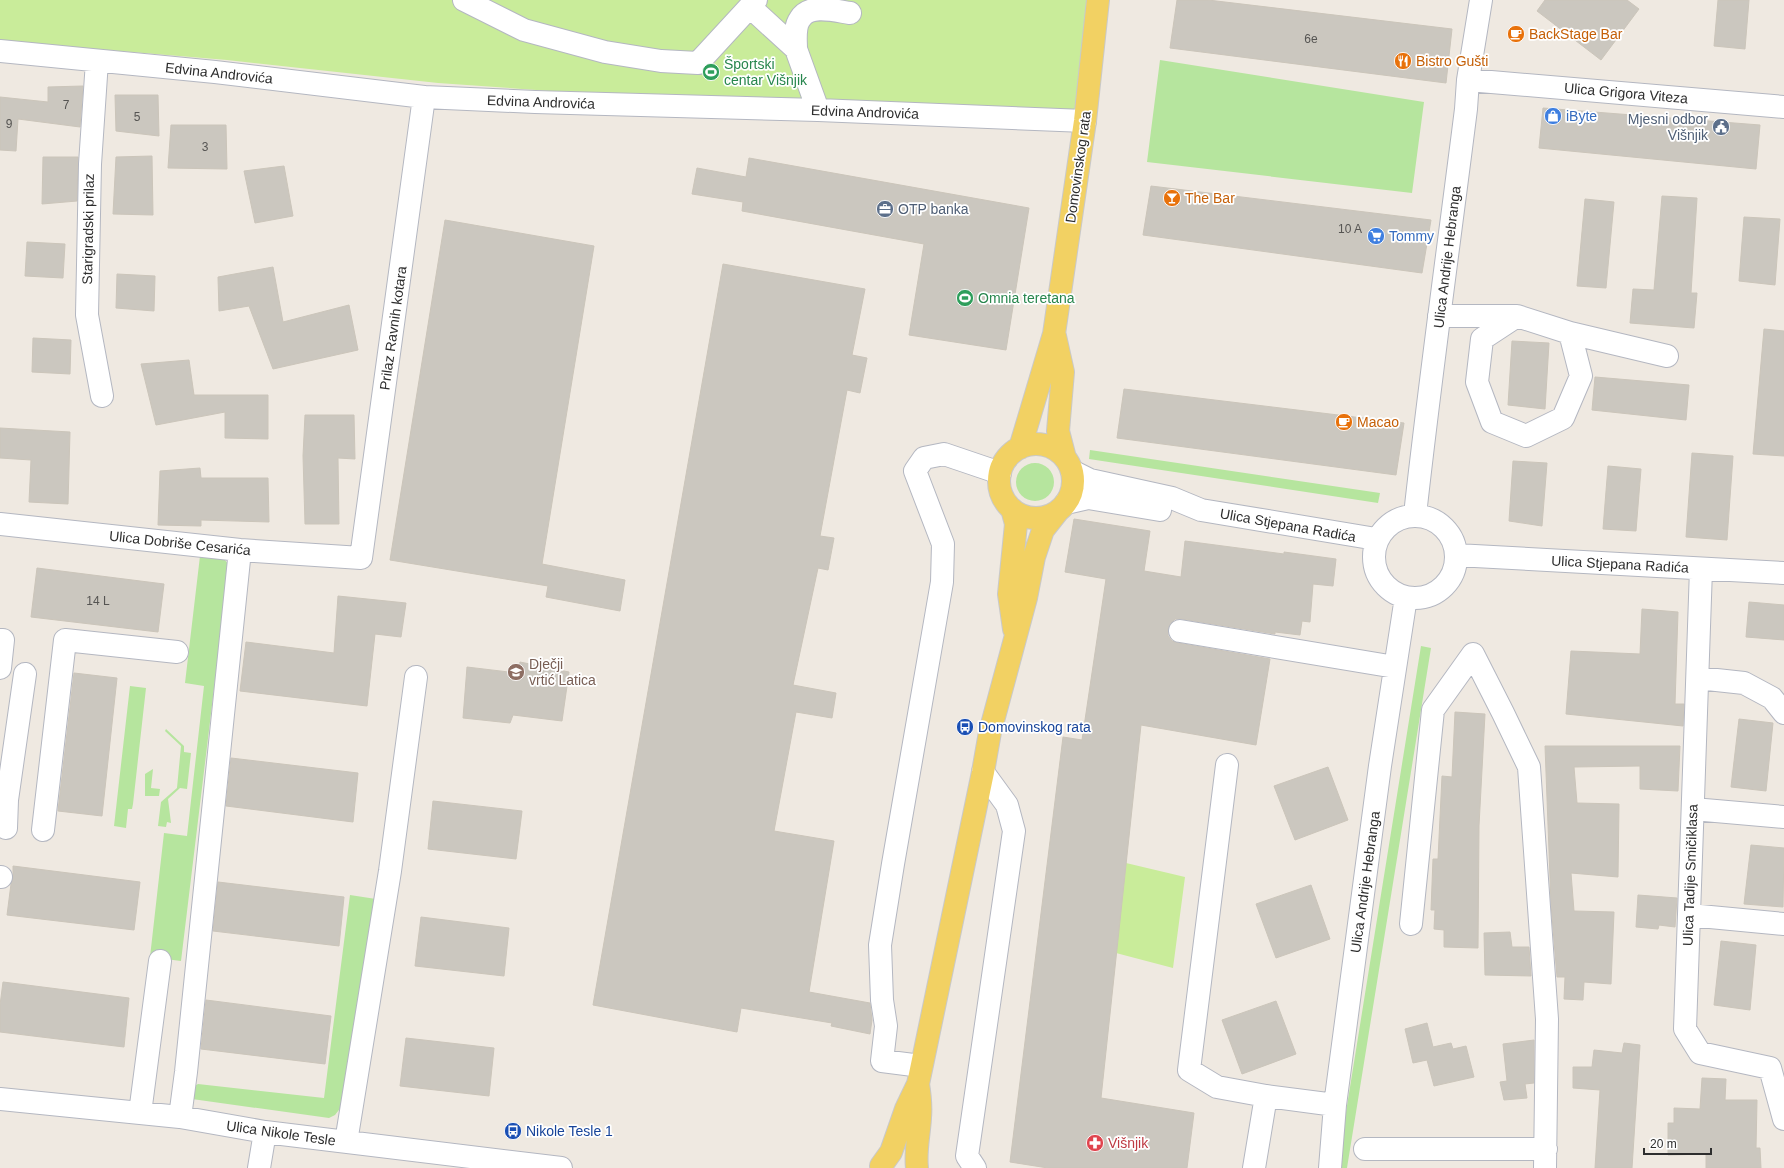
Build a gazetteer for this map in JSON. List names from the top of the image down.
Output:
{
  "streets": {
    "main road": ["Domovinskog rata"],
    "street": [
      "Edvina Androvića",
      "Ulica Grigora Viteza",
      "Starigradski prilaz",
      "Ulica Andrije Hebranga",
      "Prilaz Ravnih kotara",
      "Ulica Stjepana Radića",
      "Ulica Dobriše Cesarića",
      "Ulica Tadije Smičiklasa",
      "Ulica Nikole Tesle"
    ]
  },
  "crossings": [
    ["Edvina Androvića", "Domovinskog rata"],
    ["Edvina Androvića", "Starigradski prilaz"],
    ["Edvina Androvića", "Prilaz Ravnih kotara"],
    ["Ulica Grigora Viteza", "Ulica Andrije Hebranga"],
    ["Domovinskog rata", "Ulica Stjepana Radića"],
    ["Ulica Andrije Hebranga", "Ulica Stjepana Radića"],
    ["Prilaz Ravnih kotara", "Ulica Dobriše Cesarića"],
    ["Ulica Stjepana Radića", "Ulica Tadije Smičiklasa"]
  ],
  "places": {
    "cafe": ["BackStage Bar", "Macao"],
    "restaurant": ["Bistro Gušti"],
    "sports": ["Športski centar Višnjik", "Omnia teretana"],
    "shop": ["iByte"],
    "public building": ["Mjesni odbor Višnjik"],
    "bar": ["The Bar"],
    "office": ["OTP banka"],
    "supermarket": ["Tommy"],
    "school or university": ["Dječji vrtić Latica"],
    "bus stop": ["Domovinskog rata", "Nikole Tesle 1"],
    "pharmacy": ["Višnjik"]
  },
  "house_numbers": [
    "6e",
    "7",
    "5",
    "9",
    "3",
    "10 A",
    "14 L"
  ],
  "scale_bar": "20 m"
}
